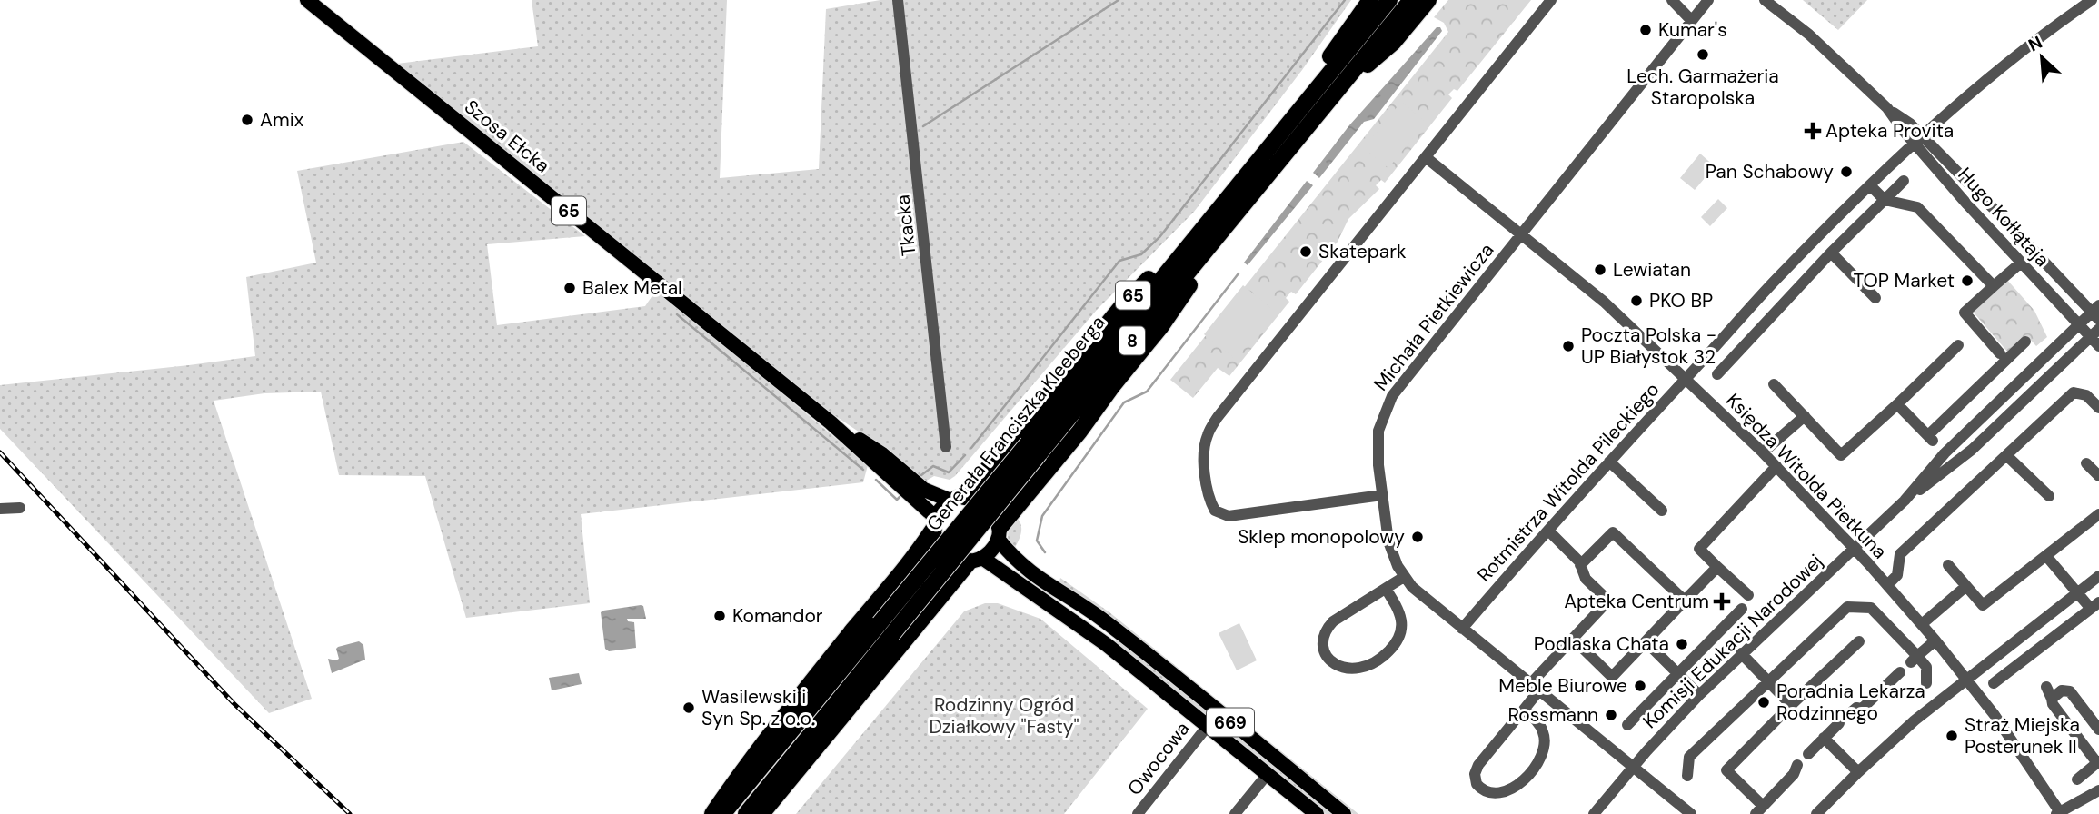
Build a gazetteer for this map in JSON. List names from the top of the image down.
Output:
{
  "streets": {
    "highway": ["65", "8", "Generała Franciszka Kleeberga"],
    "main road": ["Szosa Ełcka", "669"],
    "street": [
      "Hugo Kołłątaja",
      "Tkacka",
      "Michała Pietkiewicza",
      "Księdza Witolda Pietkuna",
      "Rotmistrza Witolda Pileckiego",
      "Komisji Edukacji Narodowej",
      "Owocowa"
    ]
  },
  "crossings": [
    ["Szosa Ełcka", "65"],
    ["Szosa Ełcka", "669"],
    ["65", "Generała Franciszka Kleeberga"],
    ["65", "669"],
    ["Hugo Kołłątaja", "Rotmistrza Witolda Pileckiego"],
    ["Hugo Kołłątaja", "Komisji Edukacji Narodowej"],
    ["Michała Pietkiewicza", "Księdza Witolda Pietkuna"],
    ["Michała Pietkiewicza", "Rotmistrza Witolda Pileckiego"],
    ["Michała Pietkiewicza", "Komisji Edukacji Narodowej"],
    ["Księdza Witolda Pietkuna", "Rotmistrza Witolda Pileckiego"],
    ["Księdza Witolda Pietkuna", "Komisji Edukacji Narodowej"],
    ["669", "Owocowa"]
  ],
  "parks": ["Rodzinny Ogród Działkowy \"Fasty\""],
  "places": {
    "other": [
      "Kumar's",
      "Lech. Garmażeria Staropolska",
      "Amix",
      "Pan Schabowy",
      "Skatepark",
      "Lewiatan",
      "TOP Market",
      "Balex Metal",
      "PKO BP",
      "Poczta Polska - UP Białystok 32",
      "Sklep monopolowy",
      "Komandor",
      "Podlaska Chata",
      "Meble Biurowe",
      "Poradnia Lekarza Rodzinnego",
      "Wasilewski i Syn Sp. z o.o.",
      "Rossmann",
      "Straż Miejska Posterunek II"
    ],
    "health": ["Apteka Provita", "Apteka Centrum"]
  },
  "north": "top left"
}
